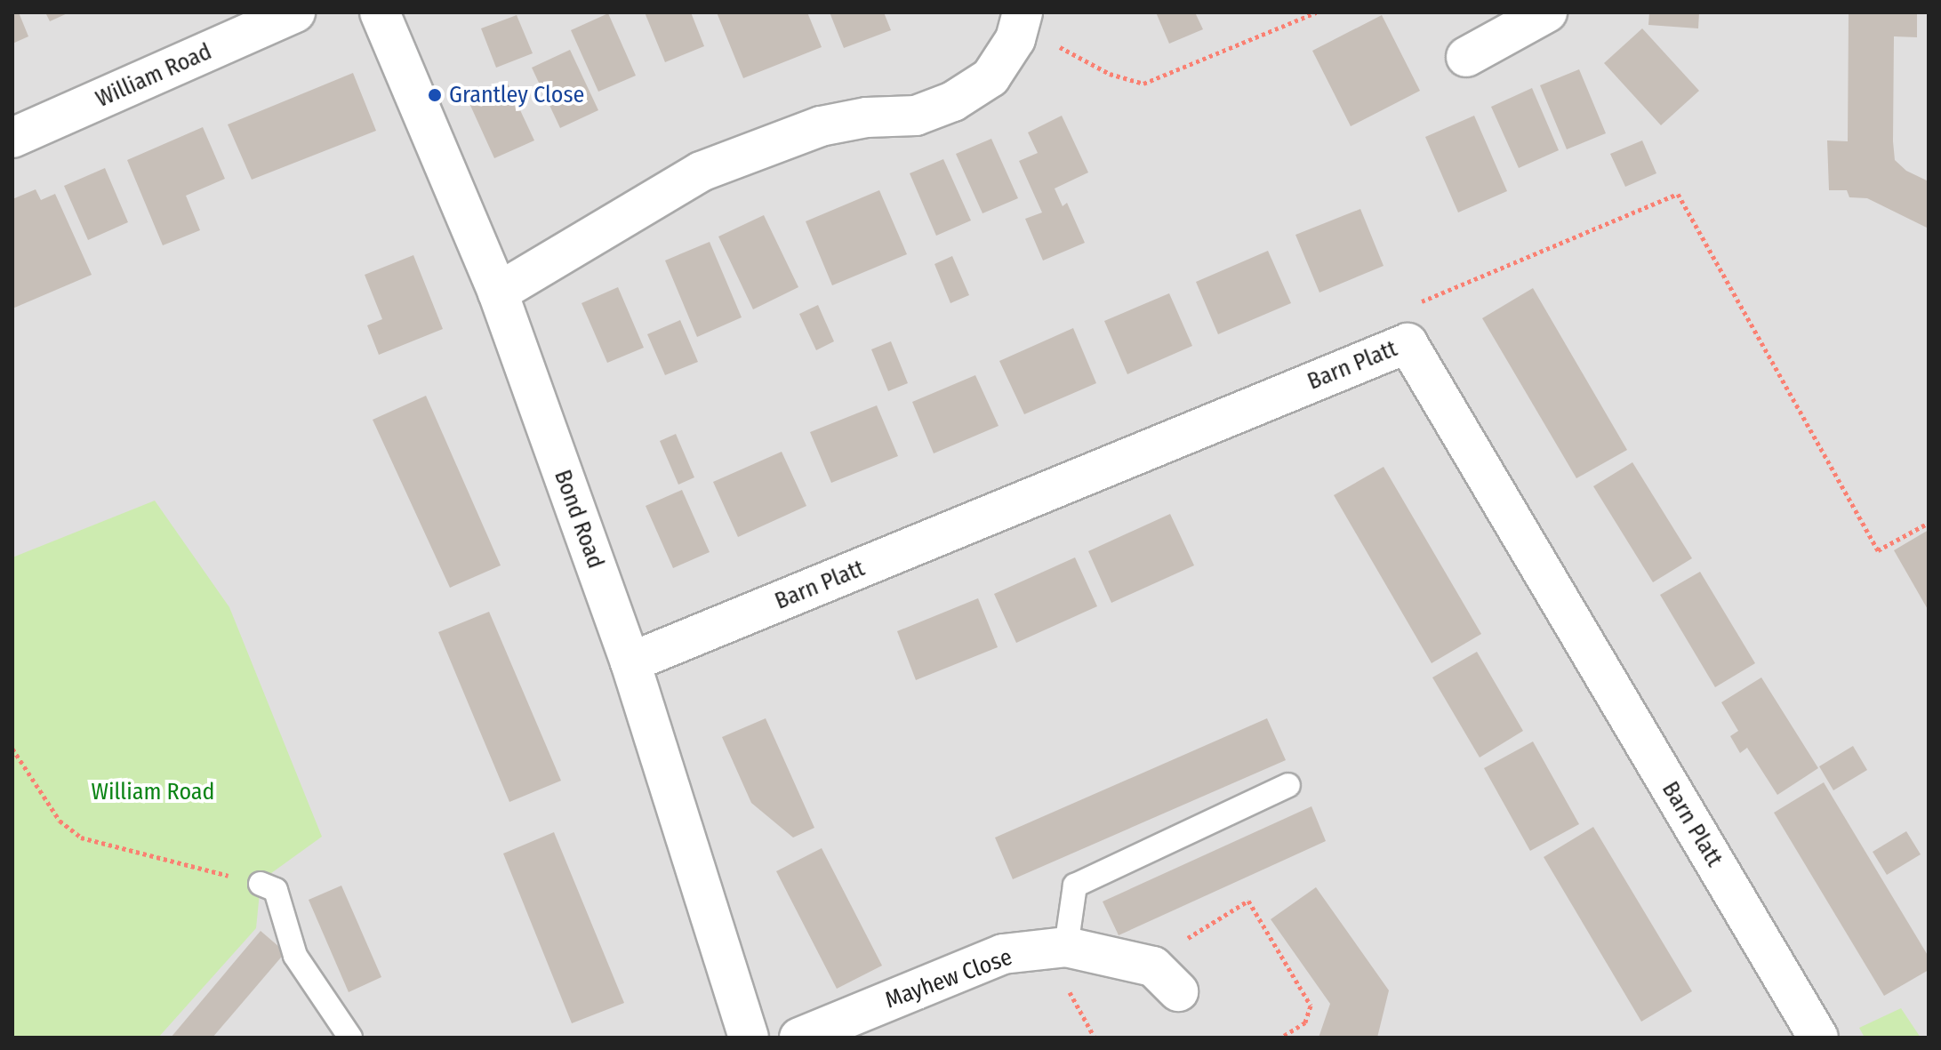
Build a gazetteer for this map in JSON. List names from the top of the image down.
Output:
{
  "streets": {
    "street": [
      "William Road",
      "Barn Platt",
      "Bond Road",
      "Mayhew Close"
    ]
  },
  "crossings": [
    ["Barn Platt", "Bond Road"]
  ],
  "parks": ["William Road"],
  "places": ["Grantley Close"]
}
